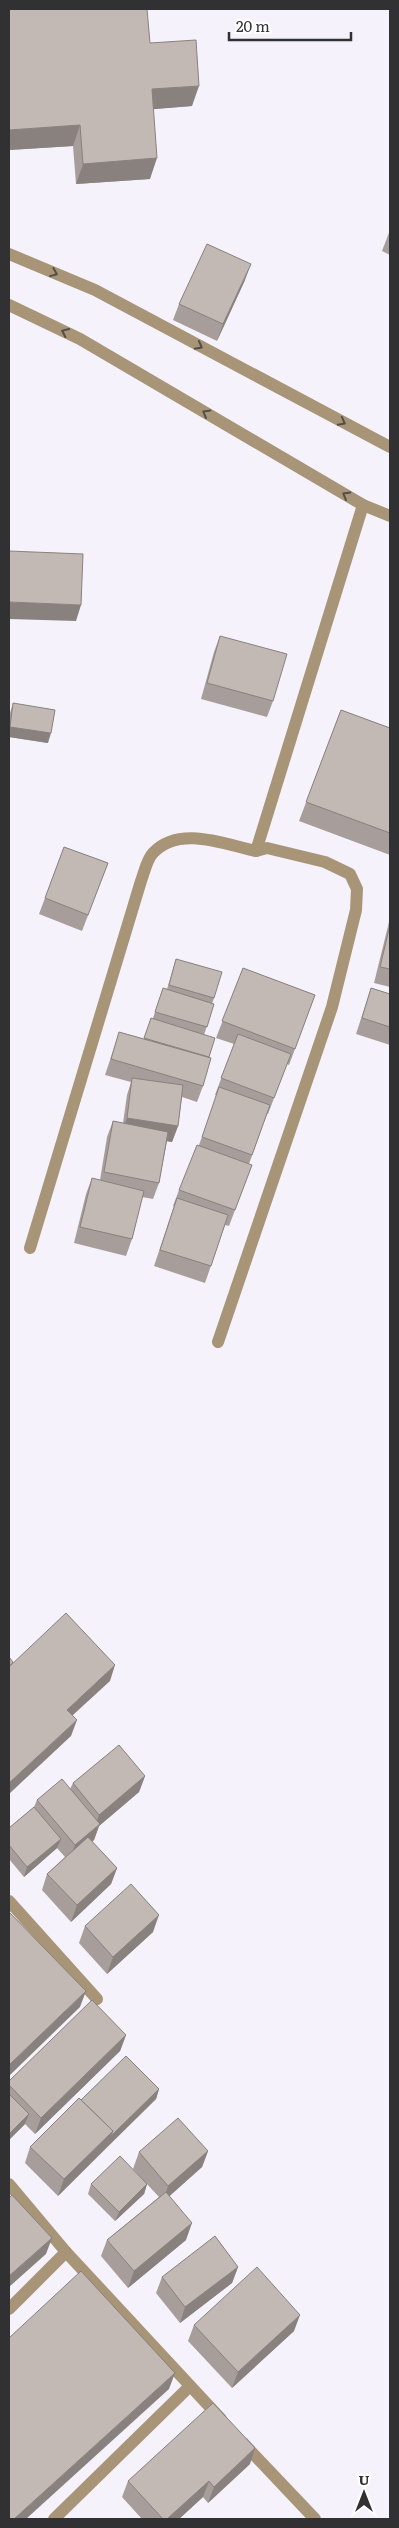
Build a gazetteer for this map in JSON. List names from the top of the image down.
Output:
{
  "scale_bar": "20 m",
  "north": "top"
}
